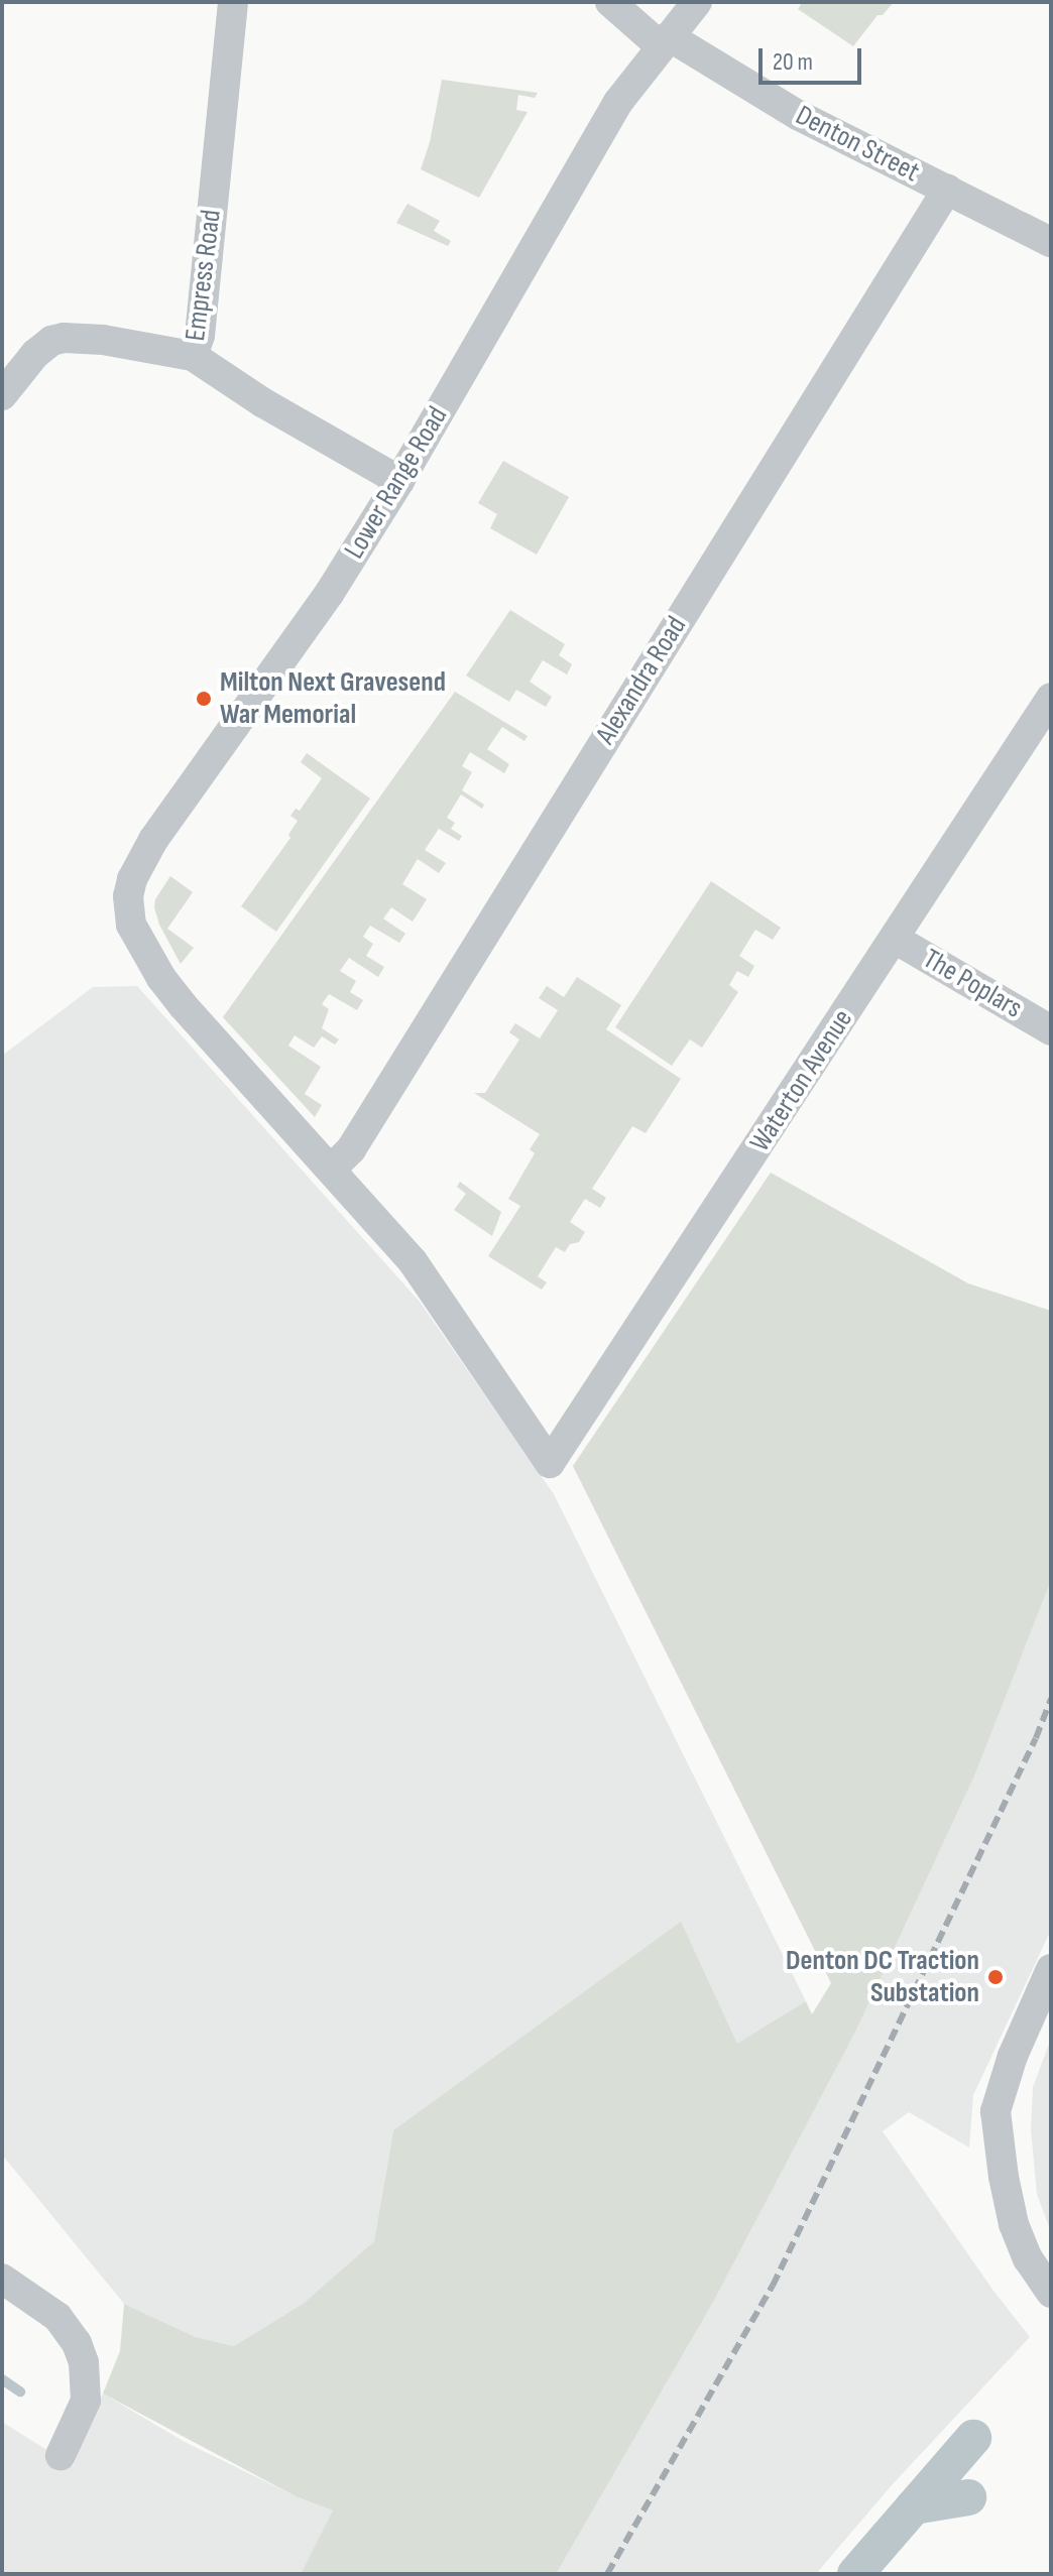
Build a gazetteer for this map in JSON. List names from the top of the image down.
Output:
{
  "streets": {
    "street": [
      "Denton Street",
      "Empress Road",
      "Lower Range Road",
      "Alexandra Road",
      "The Poplars",
      "Waterton Avenue"
    ]
  },
  "crossings": [
    ["Denton Street", "Lower Range Road"],
    ["Denton Street", "Alexandra Road"],
    ["Empress Road", "Lower Range Road"],
    ["Lower Range Road", "Alexandra Road"],
    ["Lower Range Road", "Waterton Avenue"],
    ["Alexandra Road", "Waterton Avenue"],
    ["The Poplars", "Waterton Avenue"]
  ],
  "places": ["Milton Next Gravesend War Memorial", "Denton DC Traction Substation"],
  "scale_bar": "20 m"
}
